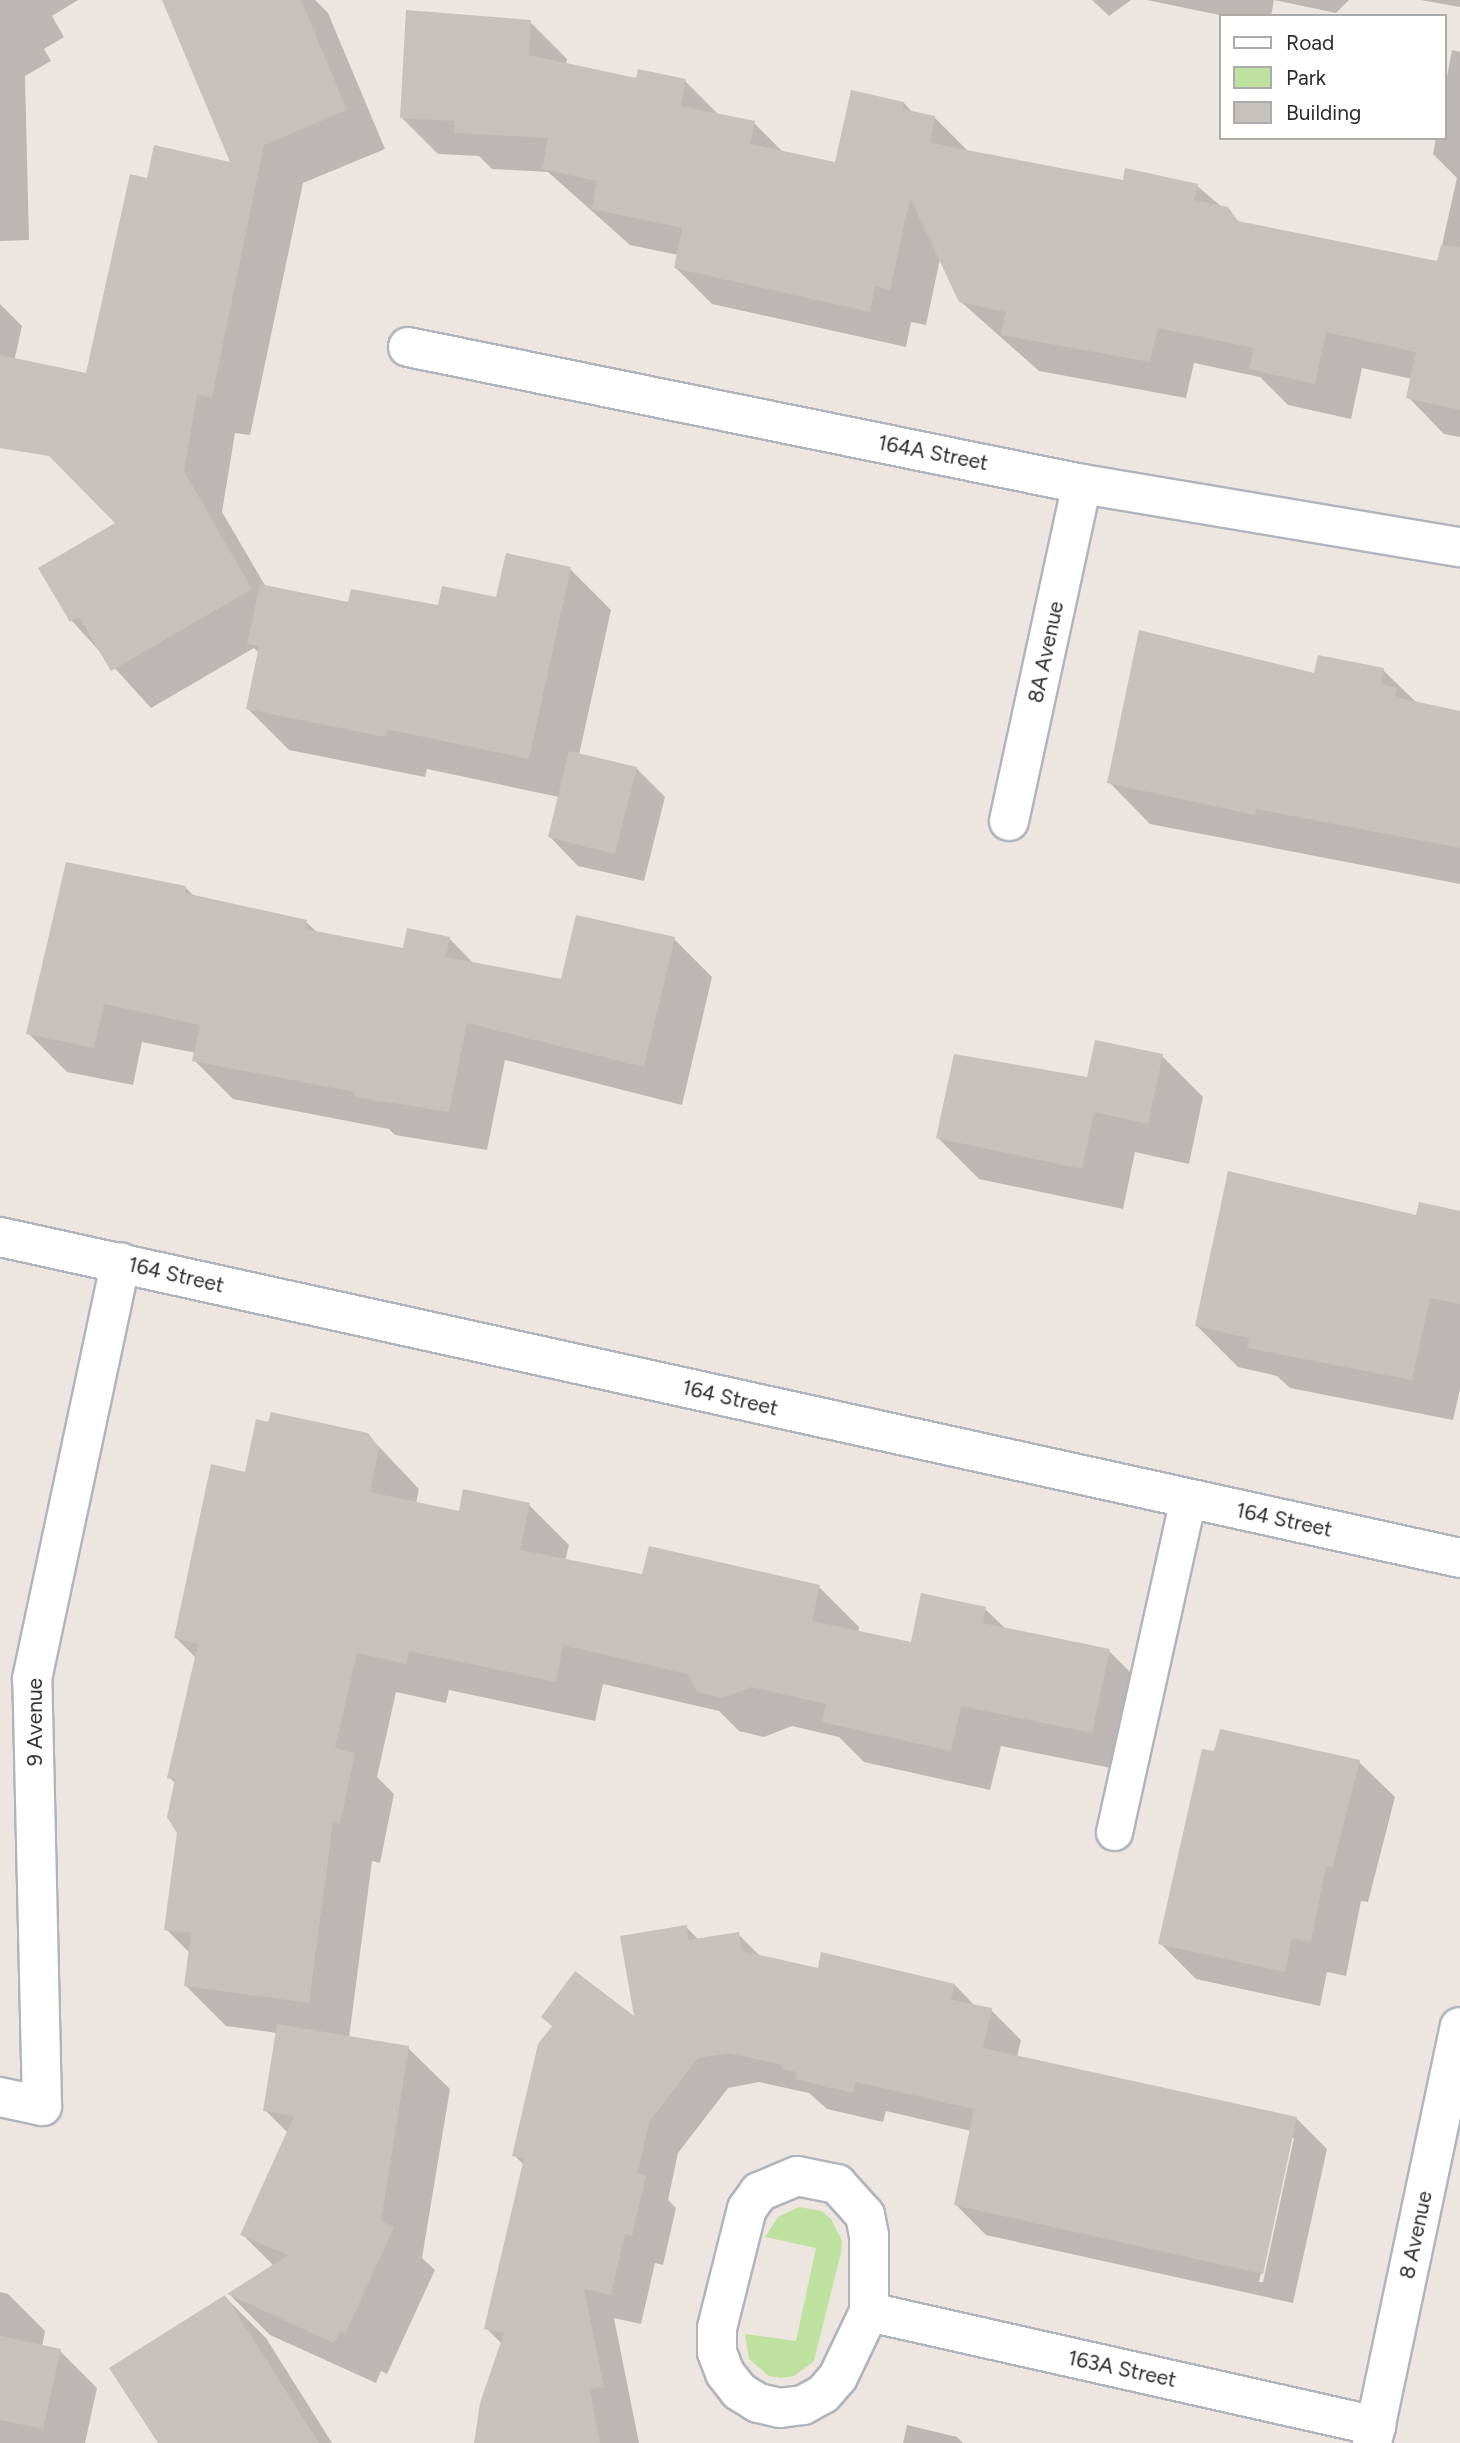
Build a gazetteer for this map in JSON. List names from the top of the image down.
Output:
{
  "streets": {
    "street": [
      "164A Street",
      "8A Avenue",
      "164 Street",
      "9 Avenue",
      "8 Avenue",
      "163A Street"
    ]
  },
  "crossings": [
    ["164A Street", "8A Avenue"],
    ["164 Street", "9 Avenue"],
    ["8 Avenue", "163A Street"]
  ],
  "legend": ["Road", "Park", "Building"]
}
